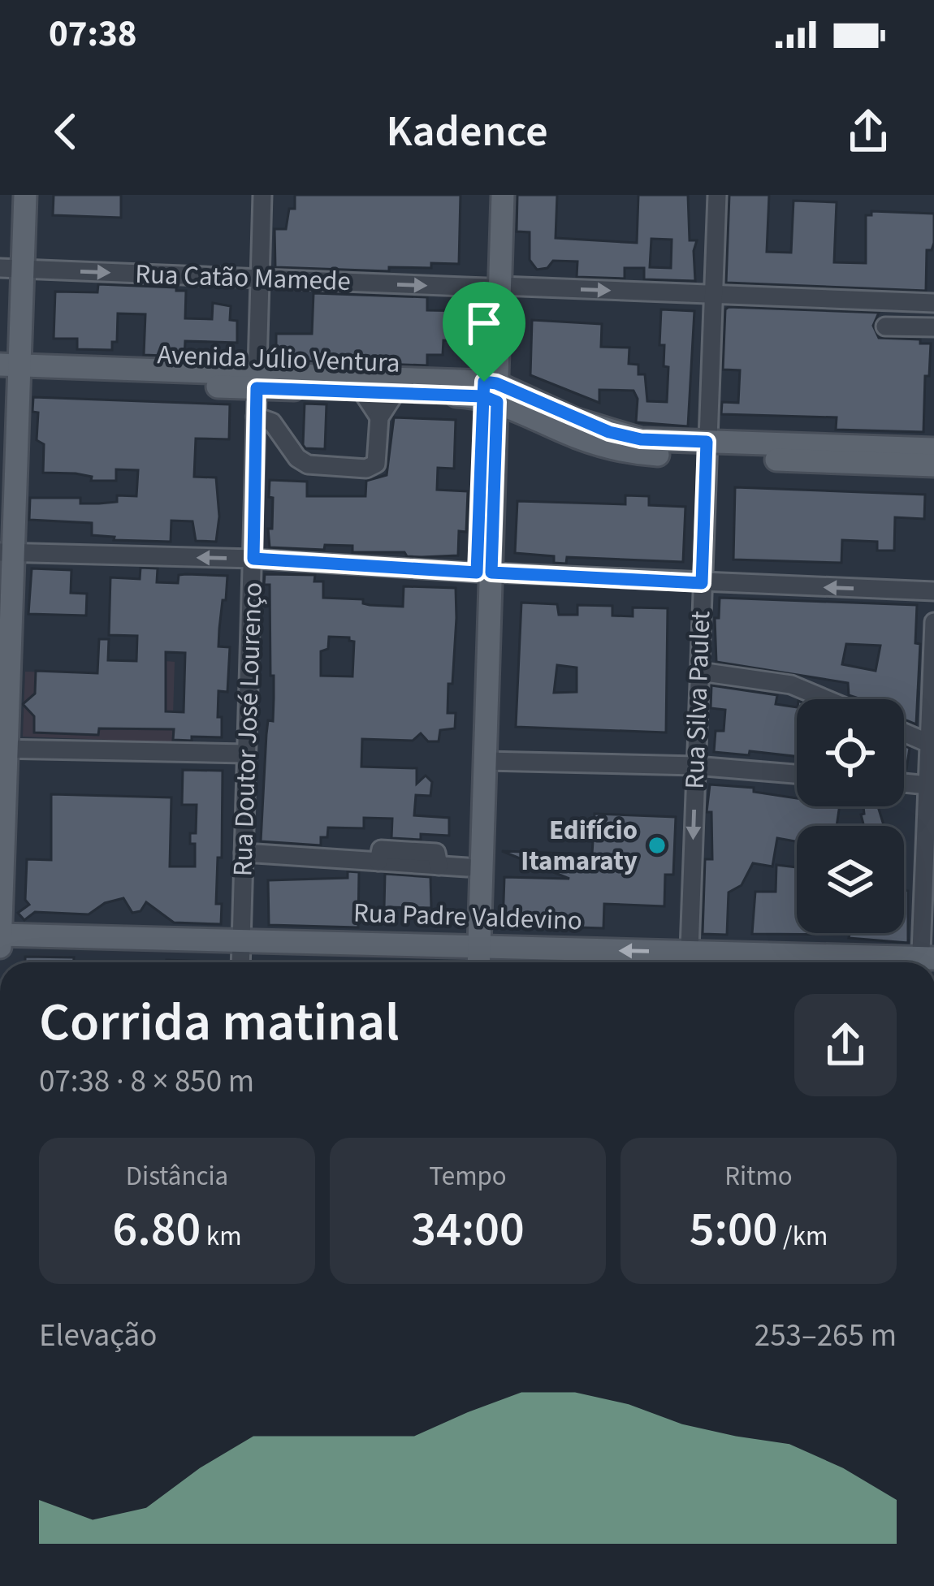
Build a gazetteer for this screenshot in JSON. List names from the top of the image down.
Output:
{
  "streets": {
    "main road": ["Avenida Júlio Ventura", "Rua Padre Valdevino"],
    "street": ["Rua Catão Mamede", "Rua Silva Paulet", "Rua Doutor José Lourenço"]
  },
  "crossings": [
    ["Rua Catão Mamede", "Rua Silva Paulet"],
    ["Rua Catão Mamede", "Rua Doutor José Lourenço"],
    ["Avenida Júlio Ventura", "Rua Silva Paulet"],
    ["Avenida Júlio Ventura", "Rua Doutor José Lourenço"],
    ["Rua Silva Paulet", "Rua Padre Valdevino"],
    ["Rua Doutor José Lourenço", "Rua Padre Valdevino"]
  ],
  "one_way": ["Rua Catão Mamede"],
  "places": ["Edifício Itamaraty"],
  "page": {
    "status": "07:38",
    "header": "Kadence",
    "heading": ["Corrida matinal", "07:38 · 8 × 850 m"],
    "stats": [
      ["Distância", "6.80 km"],
      ["Tempo", "34:00"],
      ["Ritmo", "5:00 /km"]
    ],
    "chart": ["Elevação", "253–265 m"]
  }
}
